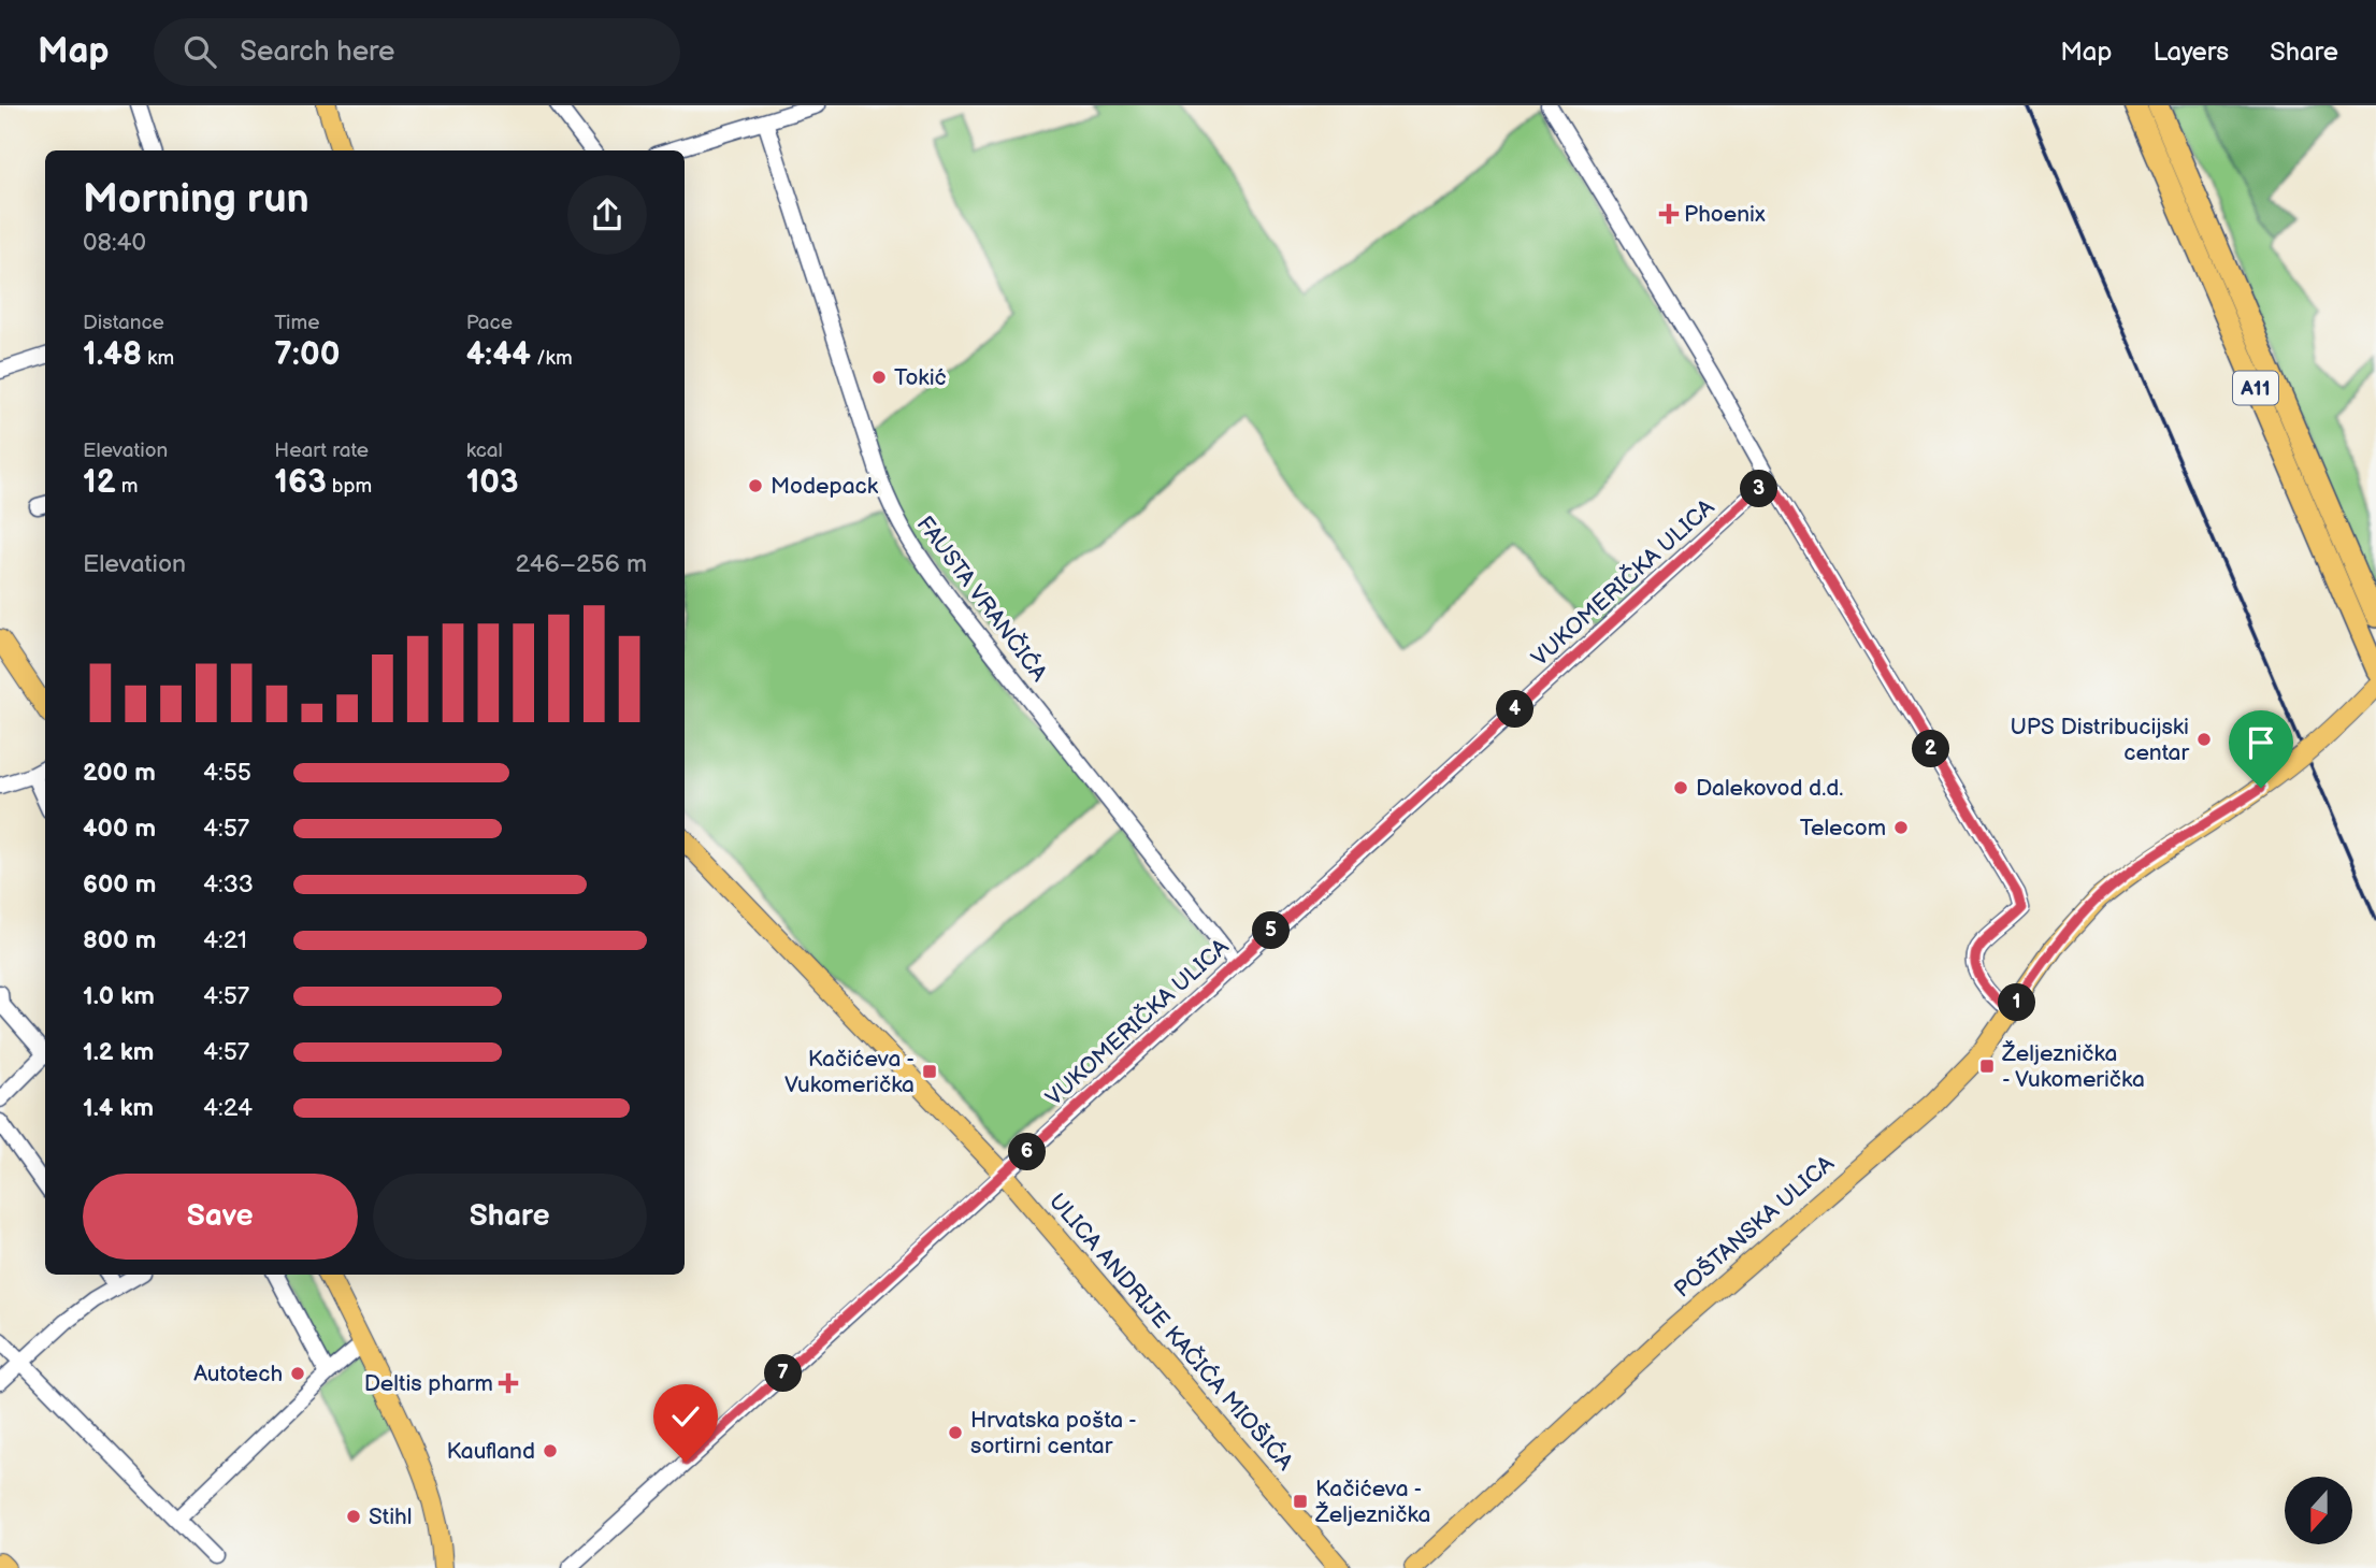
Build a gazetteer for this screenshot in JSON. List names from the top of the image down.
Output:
{
  "streets": {
    "highway": ["A11"],
    "main road": ["POŠTANSKA ULICA", "ULICA ANDRIJE KAČIĆA MIOŠIĆA"],
    "street": ["VUKOMERIČKA ULICA", "FAUSTA VRANČIĆA"]
  },
  "crossings": [
    ["VUKOMERIČKA ULICA", "FAUSTA VRANČIĆA"],
    ["VUKOMERIČKA ULICA", "ULICA ANDRIJE KAČIĆA MIOŠIĆA"]
  ],
  "places": {
    "health": ["Phoenix", "Deltis pharm"],
    "other": [
      "Tokić",
      "Modepack",
      "UPS Distribucijski centar",
      "Dalekovod d.d.",
      "Telecom",
      "Autotech",
      "Hrvatska pošta - sortirni centar",
      "Kaufland",
      "Stihl"
    ],
    "transit": ["Željeznička - Vukomerička", "Kačićeva - Vukomerička", "Kačićeva - Željeznička"]
  },
  "north": "bottom",
  "page": {
    "header": "Map",
    "search": "Search here",
    "nav": ["Map", "Layers", "Share"],
    "heading": ["Morning run", "08:40"],
    "stats": [
      ["Distance", "1.48 km"],
      ["Time", "7:00"],
      ["Pace", "4:44 /km"],
      ["Elevation", "12 m"],
      ["Heart rate", "163 bpm"],
      ["kcal", "103"]
    ],
    "pins": [
      "3",
      "4",
      "2",
      "5",
      "1",
      "6",
      "7"
    ],
    "chart": ["Elevation", "246–256 m"],
    "list": [
      {
        "name": "200 m",
        "note": "4:55"
      },
      {
        "name": "400 m",
        "note": "4:57"
      },
      {
        "name": "600 m",
        "note": "4:33"
      },
      {
        "name": "800 m",
        "note": "4:21"
      },
      {
        "name": "1.0 km",
        "note": "4:57"
      },
      {
        "name": "1.2 km",
        "note": "4:57"
      },
      {
        "name": "1.4 km",
        "note": "4:24"
      }
    ],
    "buttons": ["Save", "Share"]
  }
}
